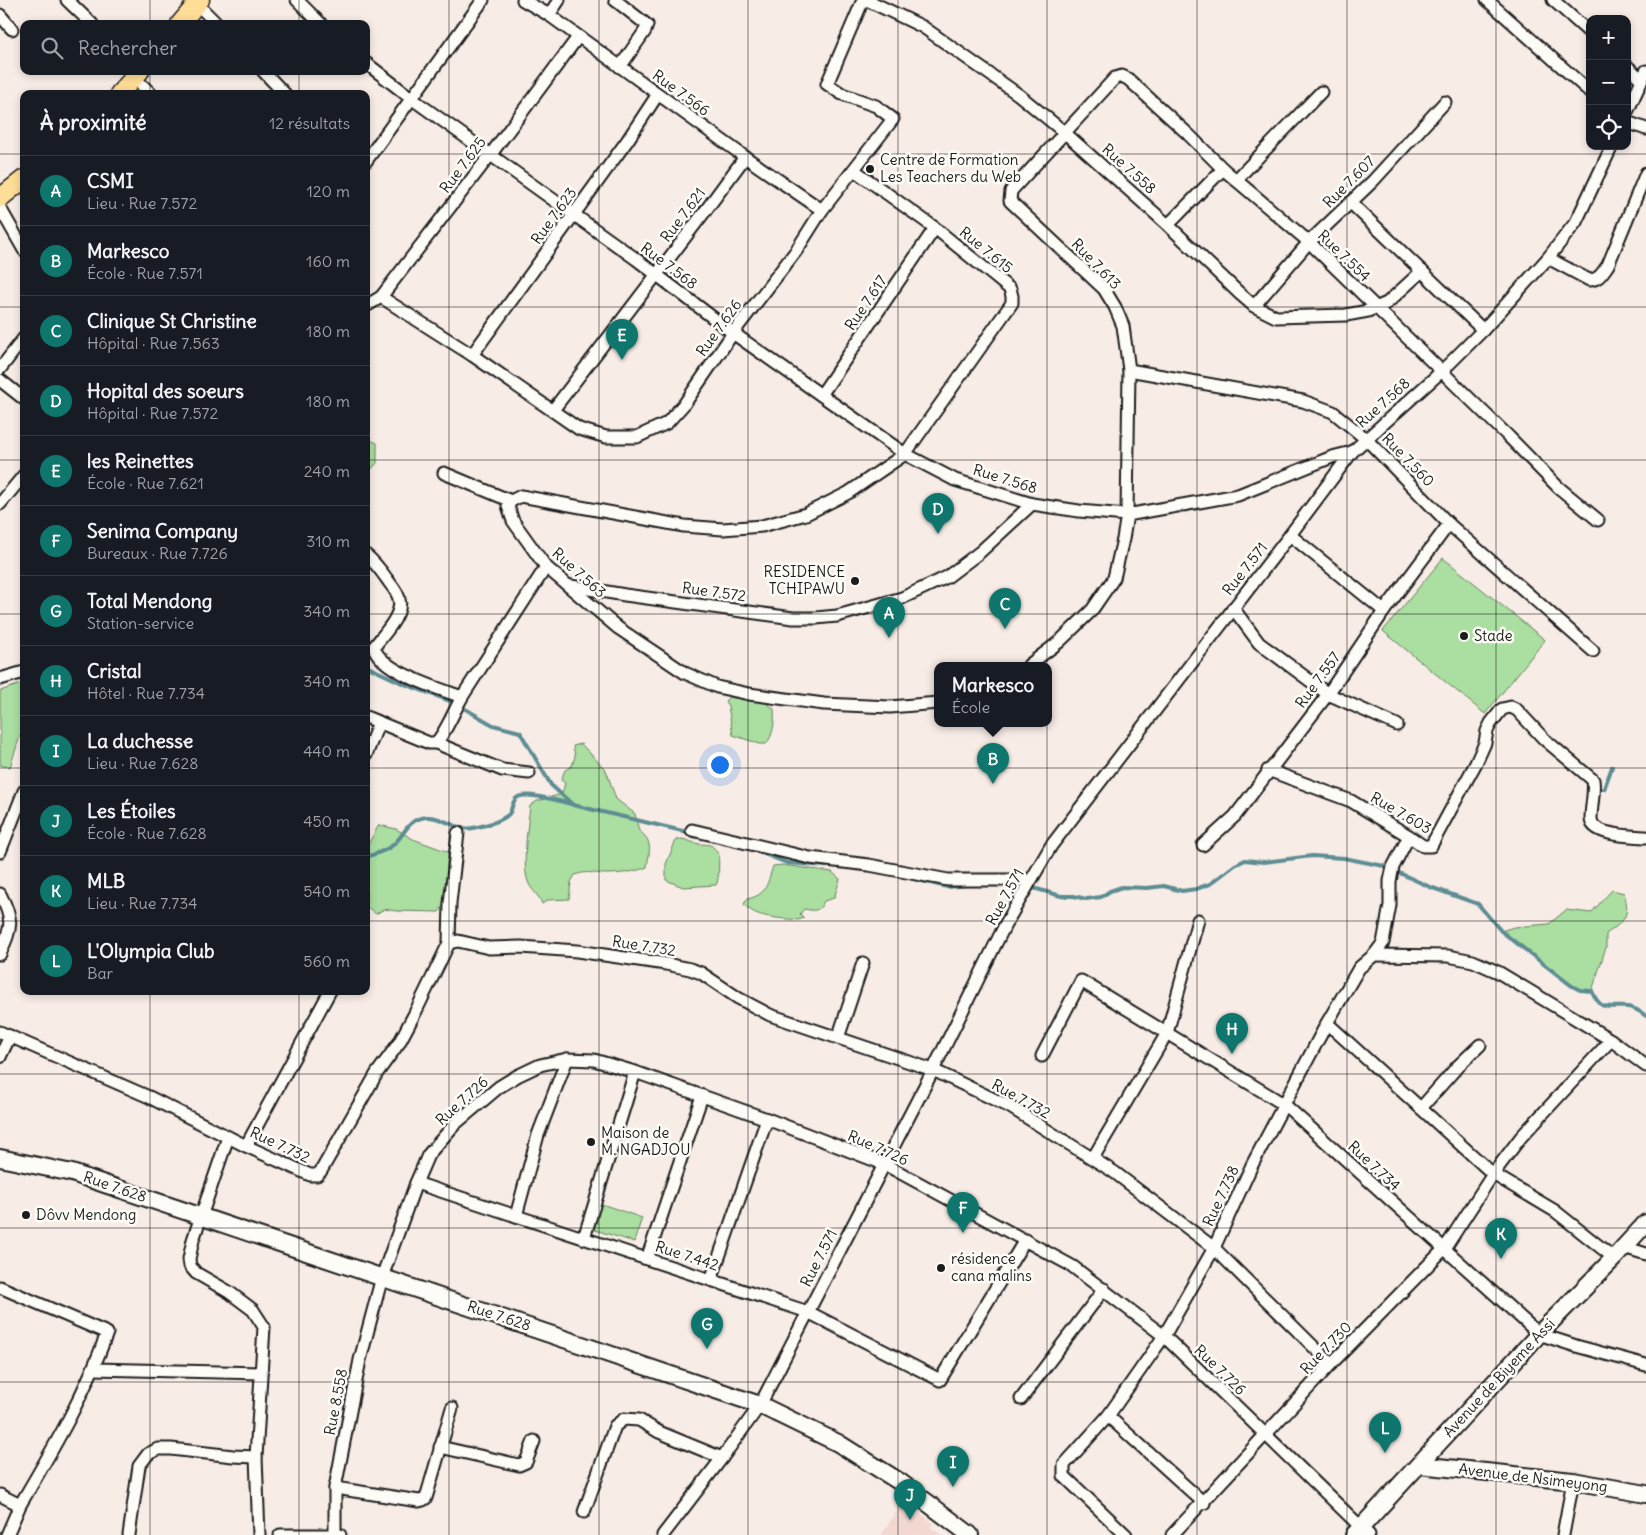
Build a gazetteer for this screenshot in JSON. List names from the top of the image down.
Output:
{
  "streets": {
    "main road": ["Rue 7.628", "Avenue de Biyeme Assi", "Avenue de Nsimeyong"],
    "street": [
      "Rue 7.566",
      "Rue 7.625",
      "Rue 7.558",
      "Rue 7.607",
      "Rue 7.621",
      "Rue 7.623",
      "Rue 7.615",
      "Rue 7.554",
      "Rue 7.613",
      "Rue 7.568",
      "Rue 7.617",
      "Rue 7.626",
      "Rue 7.560",
      "Rue 7.571",
      "Rue 7.563",
      "Rue 7.572",
      "Rue 7.557",
      "Rue 7.603",
      "Rue 7.732",
      "Rue 7.726",
      "Rue 7.734",
      "Rue 7.738",
      "Rue 7.442",
      "Rue 7.730",
      "Rue 8.558"
    ]
  },
  "crossings": [
    ["Rue 7.566", "Rue 7.625"],
    ["Rue 7.566", "Rue 7.621"],
    ["Rue 7.566", "Rue 7.623"],
    ["Rue 7.566", "Rue 7.626"],
    ["Rue 7.625", "Rue 7.568"],
    ["Rue 7.625", "Rue 7.626"],
    ["Rue 7.558", "Rue 7.607"],
    ["Rue 7.558", "Rue 7.554"],
    ["Rue 7.558", "Rue 7.613"],
    ["Rue 7.607", "Rue 7.554"],
    ["Rue 7.621", "Rue 7.568"],
    ["Rue 7.621", "Rue 7.626"],
    ["Rue 7.623", "Rue 7.568"],
    ["Rue 7.623", "Rue 7.626"],
    ["Rue 7.615", "Rue 7.568"],
    ["Rue 7.615", "Rue 7.617"],
    ["Rue 7.615", "Rue 7.626"],
    ["Rue 7.554", "Rue 7.613"],
    ["Rue 7.554", "Rue 7.568"],
    ["Rue 7.613", "Rue 7.568"],
    ["Rue 7.613", "Rue 7.560"],
    ["Rue 7.568", "Rue 7.617"],
    ["Rue 7.568", "Rue 7.626"],
    ["Rue 7.568", "Rue 7.560"],
    ["Rue 7.568", "Rue 7.571"],
    ["Rue 7.568", "Rue 7.572"],
    ["Rue 7.560", "Rue 7.557"],
    ["Rue 7.571", "Rue 7.732"],
    ["Rue 7.571", "Rue 7.726"],
    ["Rue 7.571", "Rue 7.628"],
    ["Rue 7.571", "Rue 7.442"],
    ["Rue 7.563", "Rue 7.572"],
    ["Rue 7.557", "Rue 7.603"],
    ["Rue 7.603", "Rue 7.738"],
    ["Rue 7.732", "Rue 7.738"],
    ["Rue 7.732", "Rue 7.730"],
    ["Rue 7.726", "Rue 7.628"],
    ["Rue 7.726", "Rue 7.738"],
    ["Rue 7.726", "Rue 7.442"],
    ["Rue 7.726", "Rue 7.730"],
    ["Rue 7.726", "Avenue de Biyeme Assi"],
    ["Rue 7.726", "Rue 8.558"],
    ["Rue 7.734", "Rue 7.738"],
    ["Rue 7.734", "Rue 7.730"],
    ["Rue 7.734", "Avenue de Biyeme Assi"],
    ["Rue 7.628", "Rue 8.558"],
    ["Avenue de Biyeme Assi", "Avenue de Nsimeyong"]
  ],
  "places": [
    "Centre de Formation Les Teachers du Web",
    "RESIDENCE TCHIPAWU",
    "Stade",
    "Maison de M. NGADJOU",
    "Dôvv Mendong",
    "résidence cana malins"
  ],
  "page": {
    "map_buttons": ["+", "−"],
    "search": "Rechercher",
    "heading": ["À proximité", "12 résultats"],
    "list": [
      {
        "mark": "A",
        "name": "CSMI",
        "note": "Lieu · Rue 7.572",
        "value": "120 m"
      },
      {
        "mark": "B",
        "name": "Markesco",
        "note": "École · Rue 7.571",
        "value": "160 m"
      },
      {
        "mark": "C",
        "name": "Clinique St Christine",
        "note": "Hôpital · Rue 7.563",
        "value": "180 m"
      },
      {
        "mark": "D",
        "name": "Hopital des soeurs",
        "note": "Hôpital · Rue 7.572",
        "value": "180 m"
      },
      {
        "mark": "E",
        "name": "les Reinettes",
        "note": "École · Rue 7.621",
        "value": "240 m"
      },
      {
        "mark": "F",
        "name": "Senima Company",
        "note": "Bureaux · Rue 7.726",
        "value": "310 m"
      },
      {
        "mark": "G",
        "name": "Total Mendong",
        "note": "Station-service",
        "value": "340 m"
      },
      {
        "mark": "H",
        "name": "Cristal",
        "note": "Hôtel · Rue 7.734",
        "value": "340 m"
      },
      {
        "mark": "I",
        "name": "La duchesse",
        "note": "Lieu · Rue 7.628",
        "value": "440 m"
      },
      {
        "mark": "J",
        "name": "Les Étoiles",
        "note": "École · Rue 7.628",
        "value": "450 m"
      },
      {
        "mark": "K",
        "name": "MLB",
        "note": "Lieu · Rue 7.734",
        "value": "540 m"
      },
      {
        "mark": "L",
        "name": "L'Olympia Club",
        "note": "Bar",
        "value": "560 m"
      }
    ],
    "pins": [
      "E",
      "D",
      "C",
      "A",
      "B",
      "H",
      "F",
      "K",
      "G",
      "L",
      "I",
      "J"
    ],
    "popup": ["Markesco", "École"]
  }
}
